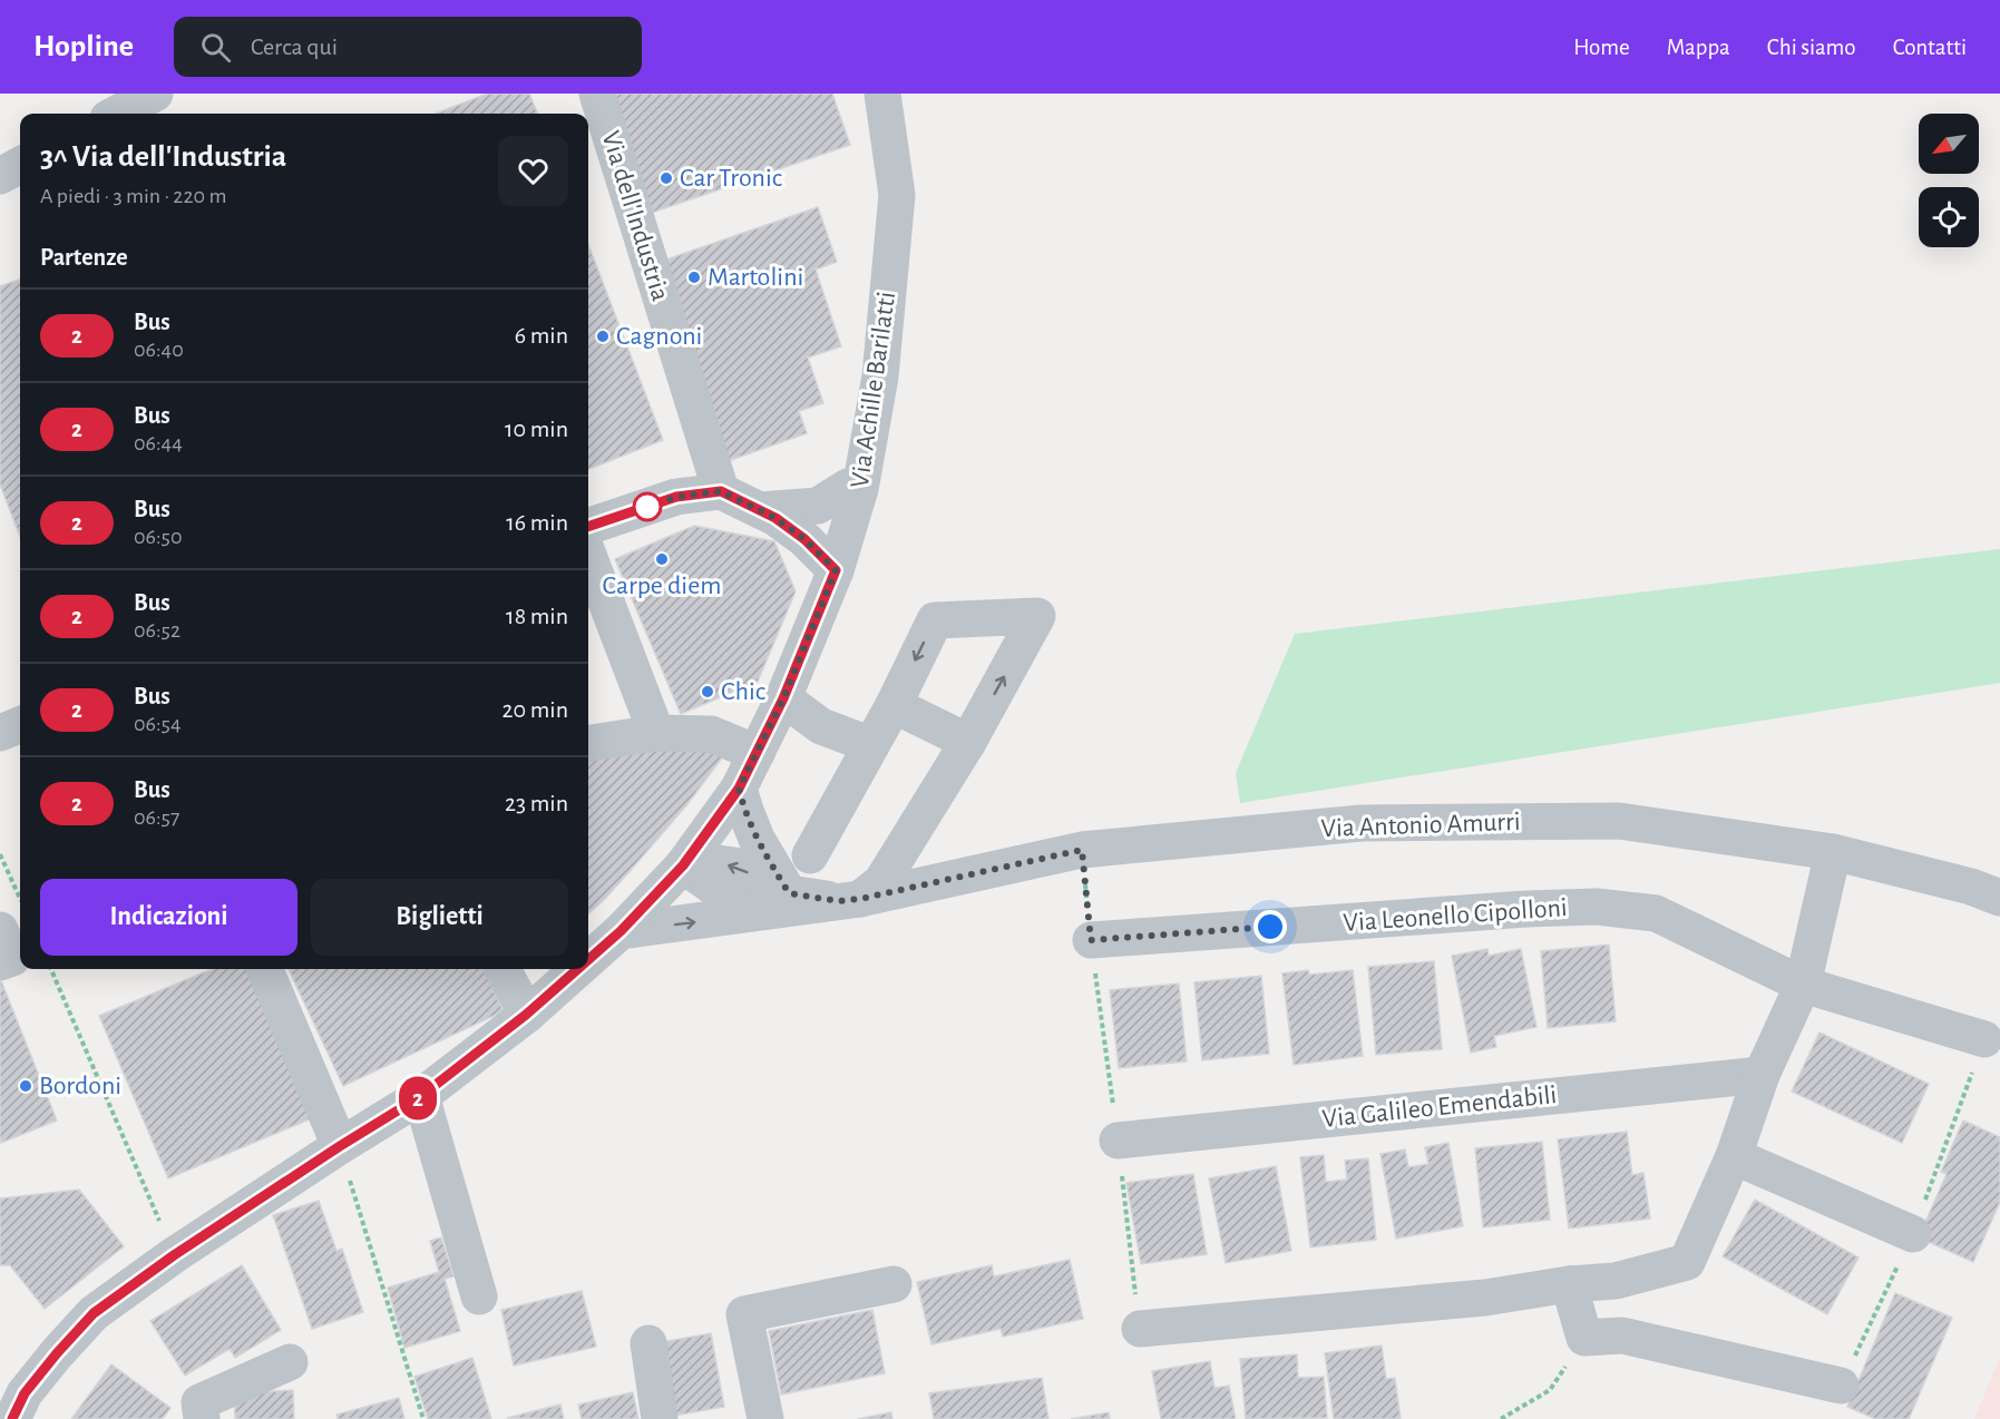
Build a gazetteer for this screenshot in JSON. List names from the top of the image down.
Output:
{
  "streets": {
    "street": [
      "Via dell'Industria",
      "Via Achille Barilatti",
      "Via Antonio Amurri",
      "Via Leonello Cipolloni",
      "Via Galileo Emendabili"
    ]
  },
  "crossings": [
    ["Via Achille Barilatti", "Via Antonio Amurri"]
  ],
  "places": [
    "Car Tronic",
    "Martolini",
    "Cagnoni",
    "Carpe diem",
    "Chic",
    "Bordoni"
  ],
  "lines": ["bus line 2"],
  "north": "bottom left",
  "page": {
    "header": "Hopline",
    "search": "Cerca qui",
    "nav": [
      "Home",
      "Mappa",
      "Chi siamo",
      "Contatti"
    ],
    "on_map": "2",
    "heading": [
      ["3^ Via dell'Industria", "A piedi · 3 min · 220 m"],
      "Partenze"
    ],
    "list": [
      {
        "mark": "2",
        "name": "Bus",
        "note": "06:40",
        "value": "6 min"
      },
      {
        "mark": "2",
        "name": "Bus",
        "note": "06:44",
        "value": "10 min"
      },
      {
        "mark": "2",
        "name": "Bus",
        "note": "06:50",
        "value": "16 min"
      },
      {
        "mark": "2",
        "name": "Bus",
        "note": "06:52",
        "value": "18 min"
      },
      {
        "mark": "2",
        "name": "Bus",
        "note": "06:54",
        "value": "20 min"
      },
      {
        "mark": "2",
        "name": "Bus",
        "note": "06:57",
        "value": "23 min"
      }
    ],
    "buttons": ["Indicazioni", "Biglietti"]
  }
}
